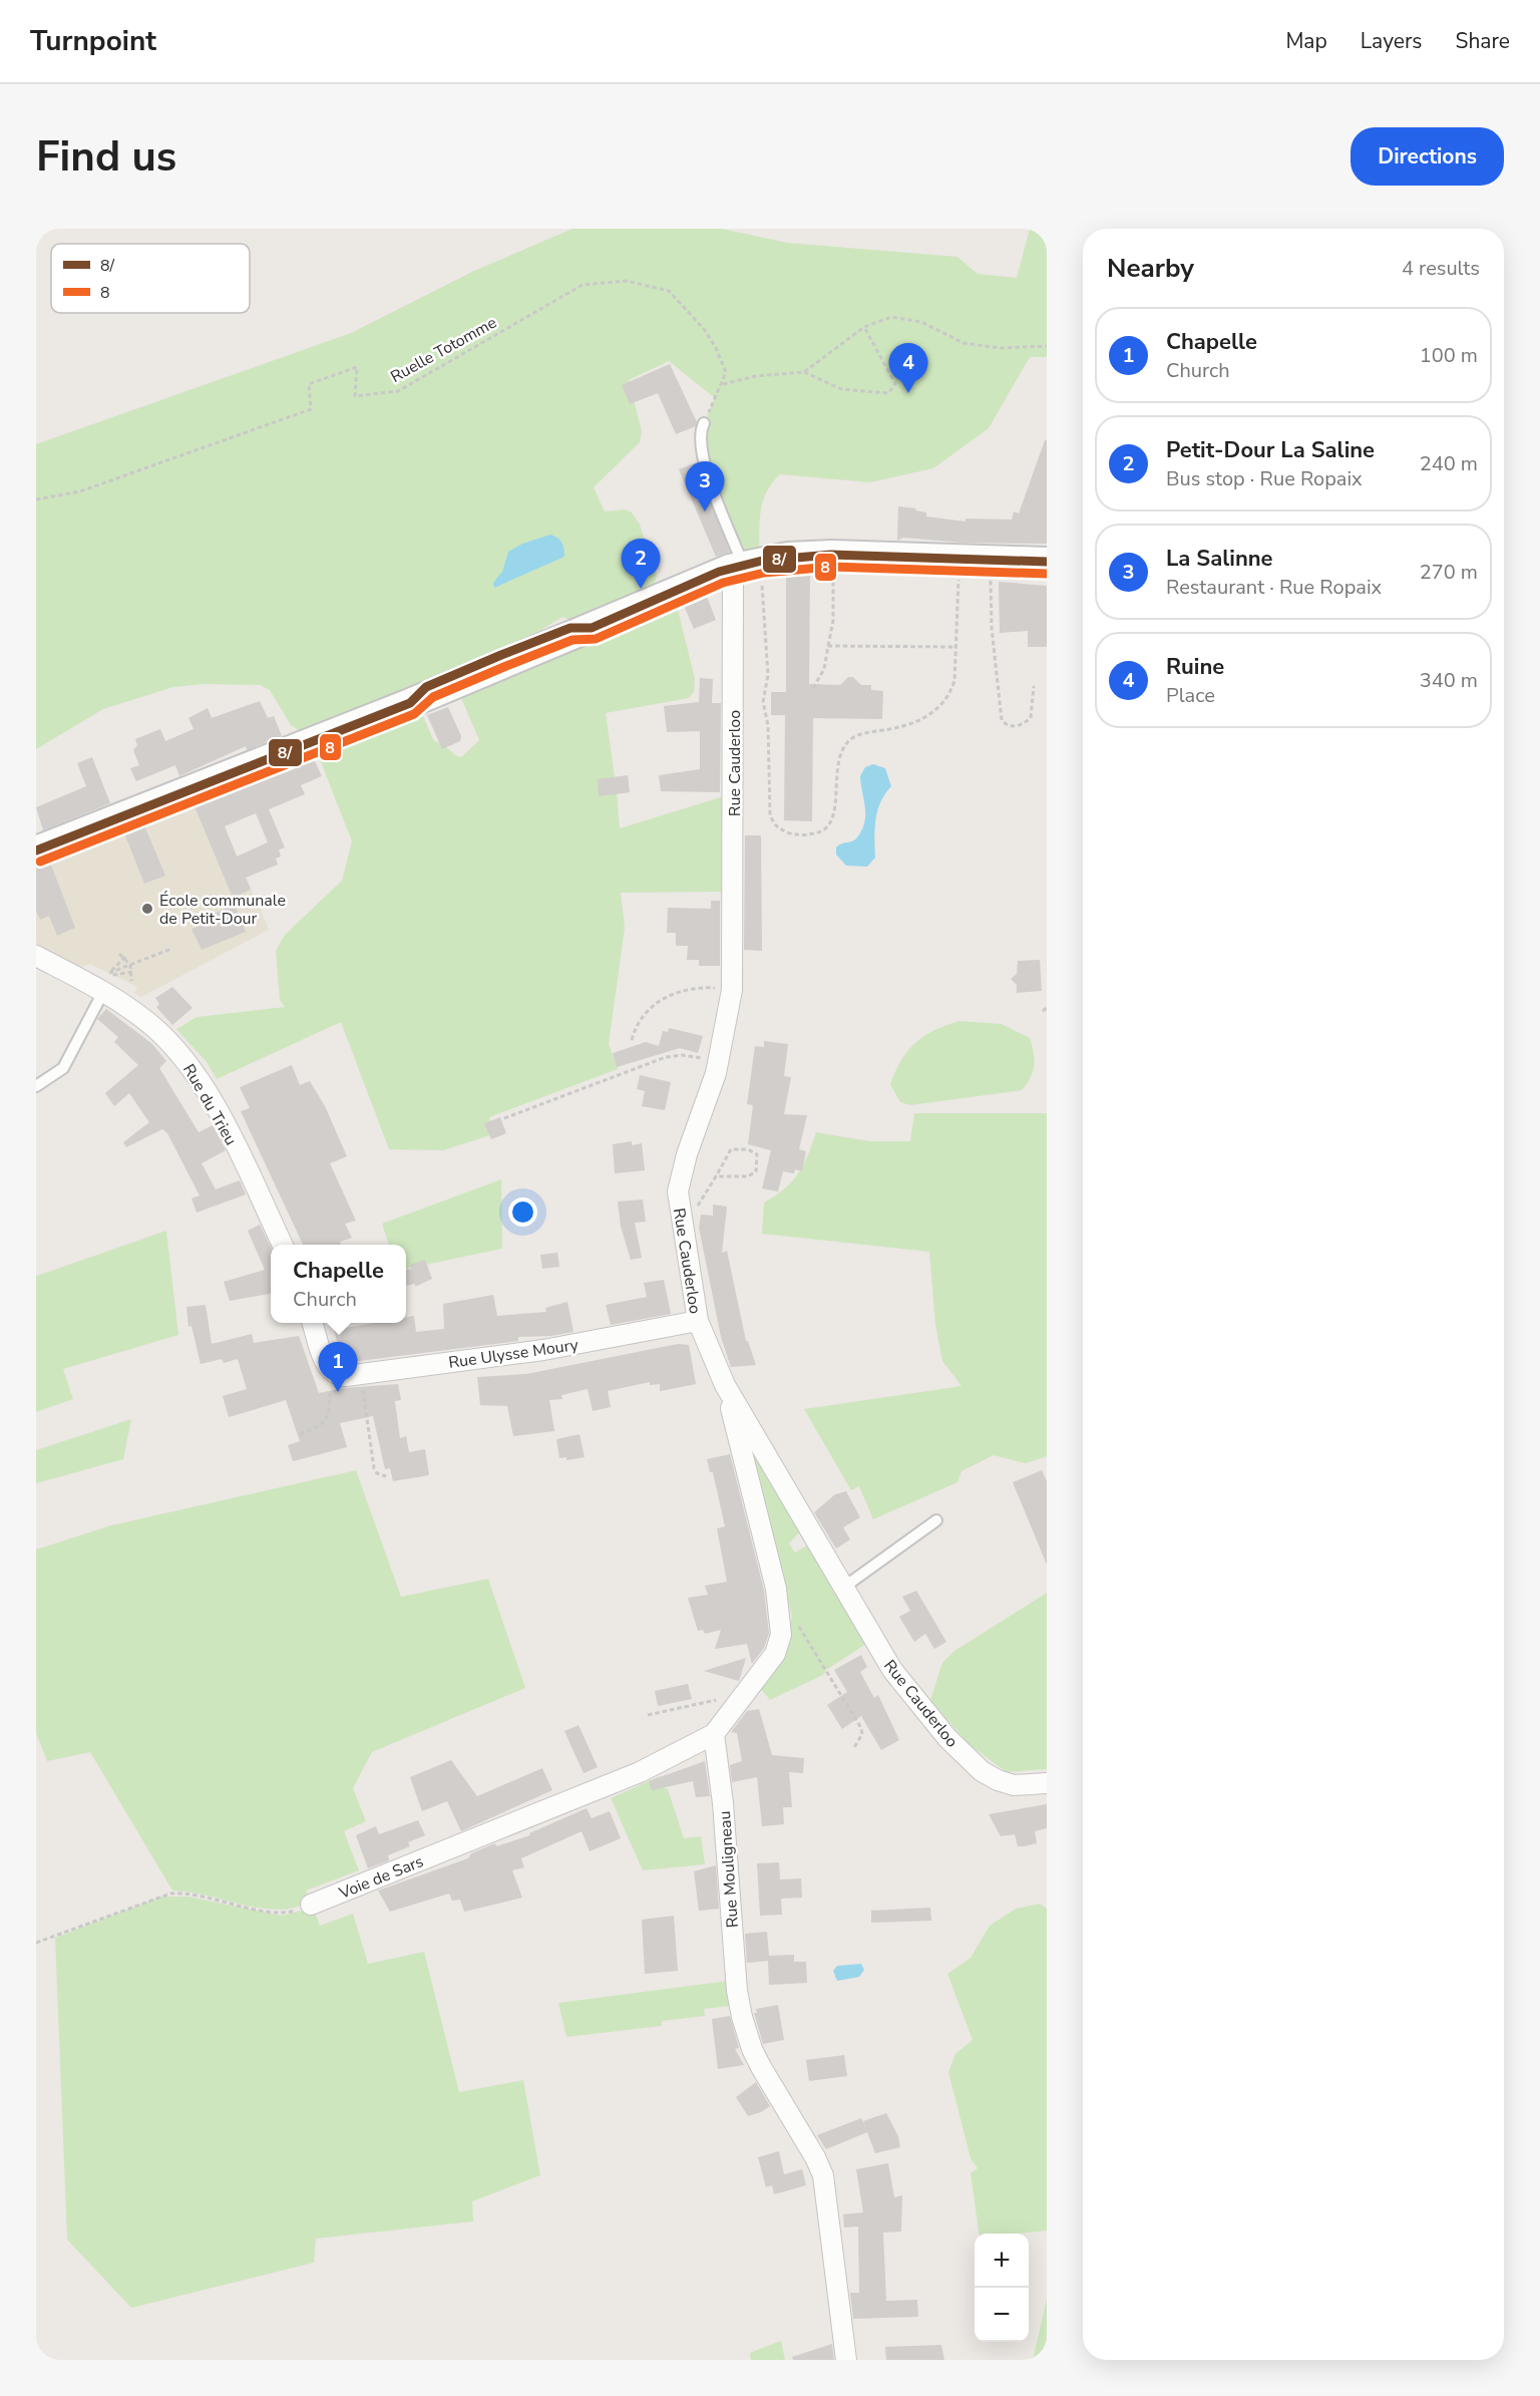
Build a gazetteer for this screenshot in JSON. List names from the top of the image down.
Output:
{
  "streets": {
    "street": [
      "Rue Cauderloo",
      "Rue du Trieu",
      "Rue Ulysse Moury",
      "Rue Mouligneau",
      "Voie de Sars"
    ],
    "path": ["Ruelle Totomme"]
  },
  "crossings": [
    ["Rue Cauderloo", "Rue Ulysse Moury"],
    ["Rue Mouligneau", "Voie de Sars"]
  ],
  "places": ["École communale de Petit-Dour"],
  "lines": ["transit line 8/", "transit line 8"],
  "legend": ["8/", "8"],
  "page": {
    "header": "Turnpoint",
    "nav": ["Map", "Layers", "Share"],
    "buttons": "Directions",
    "title": "Find us",
    "heading": ["Nearby", "4 results"],
    "list": [
      {
        "mark": "1",
        "name": "Chapelle",
        "note": "Church",
        "value": "100 m"
      },
      {
        "mark": "2",
        "name": "Petit-Dour La Saline",
        "note": "Bus stop · Rue Ropaix",
        "value": "240 m"
      },
      {
        "mark": "3",
        "name": "La Salinne",
        "note": "Restaurant · Rue Ropaix",
        "value": "270 m"
      },
      {
        "mark": "4",
        "name": "Ruine",
        "note": "Place",
        "value": "340 m"
      }
    ],
    "pins": [
      "4",
      "3",
      "2",
      "1"
    ],
    "popup": ["Chapelle", "Church"],
    "map_buttons": ["+", "−"]
  }
}
